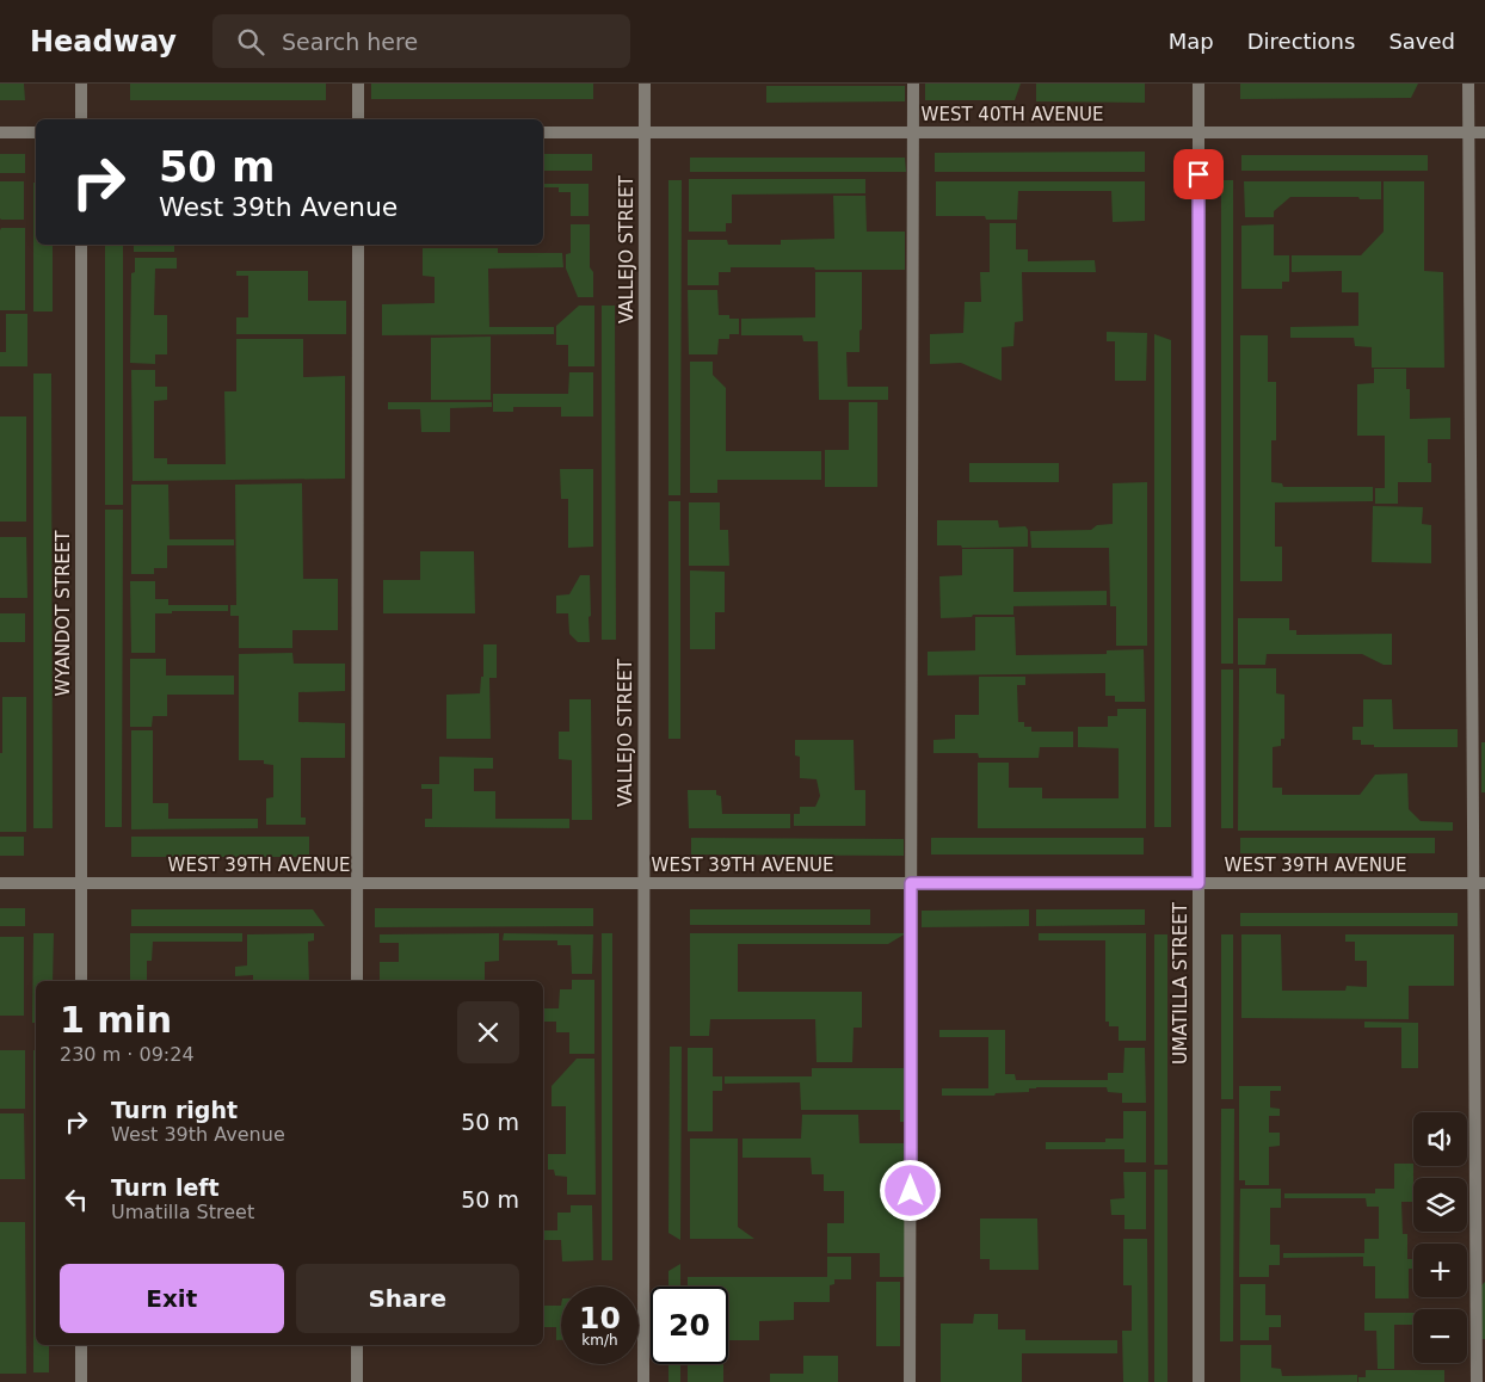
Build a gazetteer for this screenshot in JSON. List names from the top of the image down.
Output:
{
  "streets": {
    "street": [
      "WEST 40TH AVENUE",
      "VALLEJO STREET",
      "WYANDOT STREET",
      "WEST 39TH AVENUE",
      "UMATILLA STREET"
    ]
  },
  "crossings": [
    ["WEST 40TH AVENUE", "VALLEJO STREET"],
    ["WEST 40TH AVENUE", "UMATILLA STREET"],
    ["VALLEJO STREET", "WEST 39TH AVENUE"],
    ["WYANDOT STREET", "WEST 39TH AVENUE"],
    ["WEST 39TH AVENUE", "UMATILLA STREET"]
  ],
  "page": {
    "header": "Headway",
    "search": "Search here",
    "nav": ["Map", "Directions", "Saved"],
    "turn": ["50 m", "West 39th Avenue"],
    "heading": ["1 min", "230 m · 09:24"],
    "list": [
      {
        "name": "Turn right",
        "note": "West 39th Avenue",
        "value": "50 m"
      },
      {
        "name": "Turn left",
        "note": "Umatilla Street",
        "value": "50 m"
      }
    ],
    "map_buttons": ["+", "−"],
    "buttons": ["Exit", "Share"],
    "speed": "10 km/h",
    "limit": "20"
  }
}
